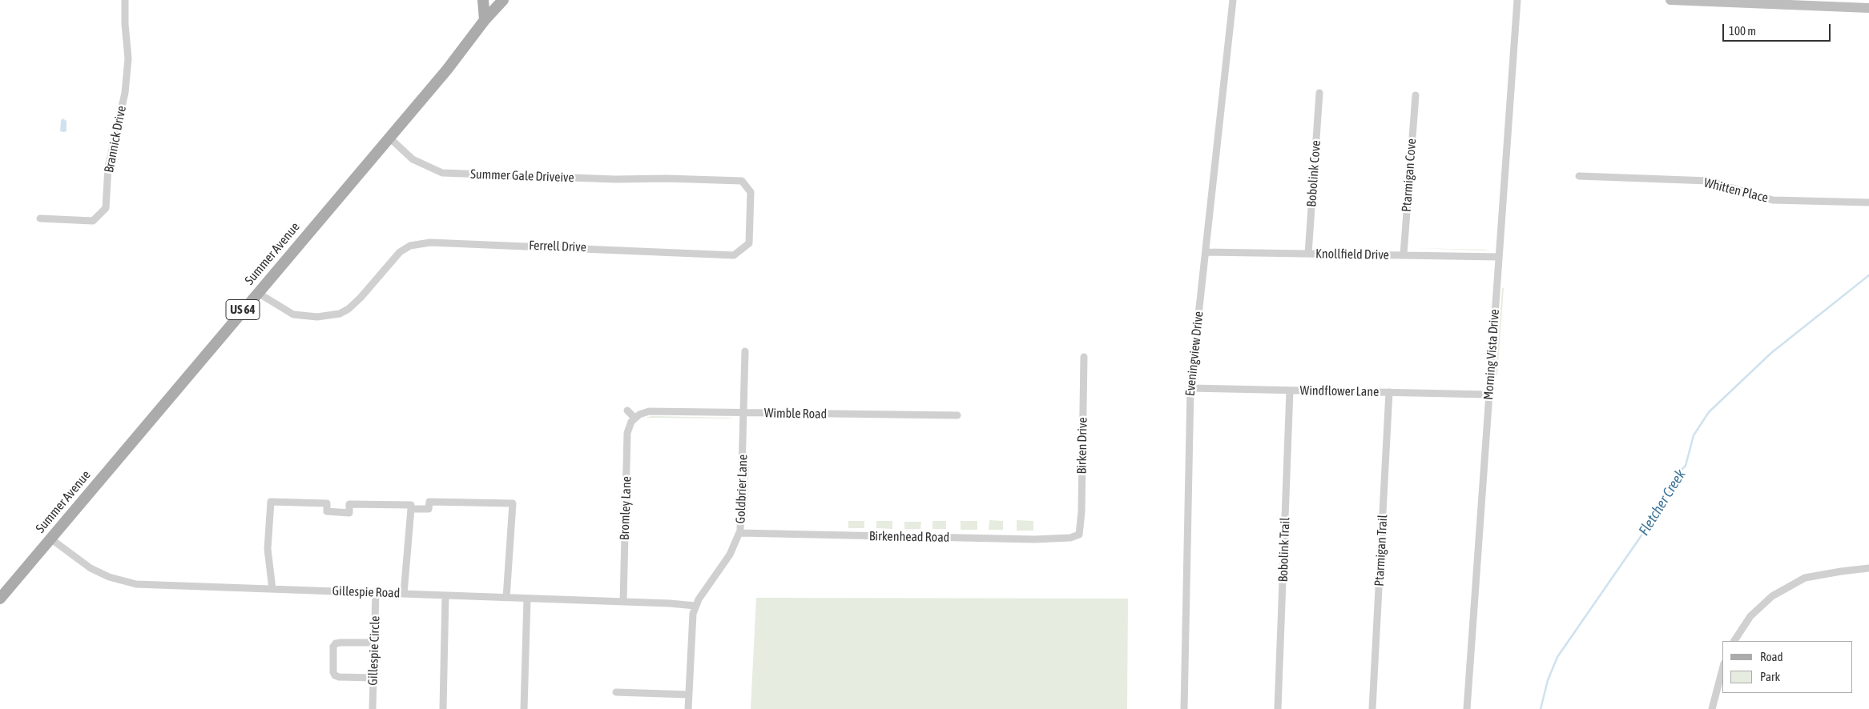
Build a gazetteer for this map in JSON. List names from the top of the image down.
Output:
{
  "streets": {
    "main road": ["Summer Avenue", "US 64"],
    "street": [
      "Brannick Drive",
      "Bobolink Cove",
      "Ptarmigan Cove",
      "Summer Gale Driveive",
      "Whitten Place",
      "Ferrell Drive",
      "Knollfield Drive",
      "Eveningview Drive",
      "Morning Vista Drive",
      "Windflower Lane",
      "Wimble Road",
      "Birken Drive",
      "Goldbrier Lane",
      "Bromley Lane",
      "Birkenhead Road",
      "Bobolink Trail",
      "Ptarmigan Trail",
      "Gillespie Road",
      "Gillespie Circle"
    ]
  },
  "crossings": [
    ["Bobolink Cove", "Knollfield Drive"],
    ["Ptarmigan Cove", "Knollfield Drive"],
    ["Summer Gale Driveive", "Ferrell Drive"],
    ["Summer Gale Driveive", "Summer Avenue"],
    ["Ferrell Drive", "Summer Avenue"],
    ["Summer Avenue", "Gillespie Road"],
    ["Knollfield Drive", "Eveningview Drive"],
    ["Knollfield Drive", "Morning Vista Drive"],
    ["Eveningview Drive", "Windflower Lane"],
    ["Morning Vista Drive", "Windflower Lane"],
    ["Windflower Lane", "Bobolink Trail"],
    ["Windflower Lane", "Ptarmigan Trail"],
    ["Wimble Road", "Goldbrier Lane"],
    ["Wimble Road", "Bromley Lane"],
    ["Birken Drive", "Birkenhead Road"],
    ["Goldbrier Lane", "Birkenhead Road"],
    ["Goldbrier Lane", "Gillespie Road"],
    ["Bromley Lane", "Gillespie Road"],
    ["Gillespie Road", "Gillespie Circle"]
  ],
  "water": ["Fletcher Creek"],
  "legend": ["Road", "Park"],
  "scale_bar": "100 m"
}
